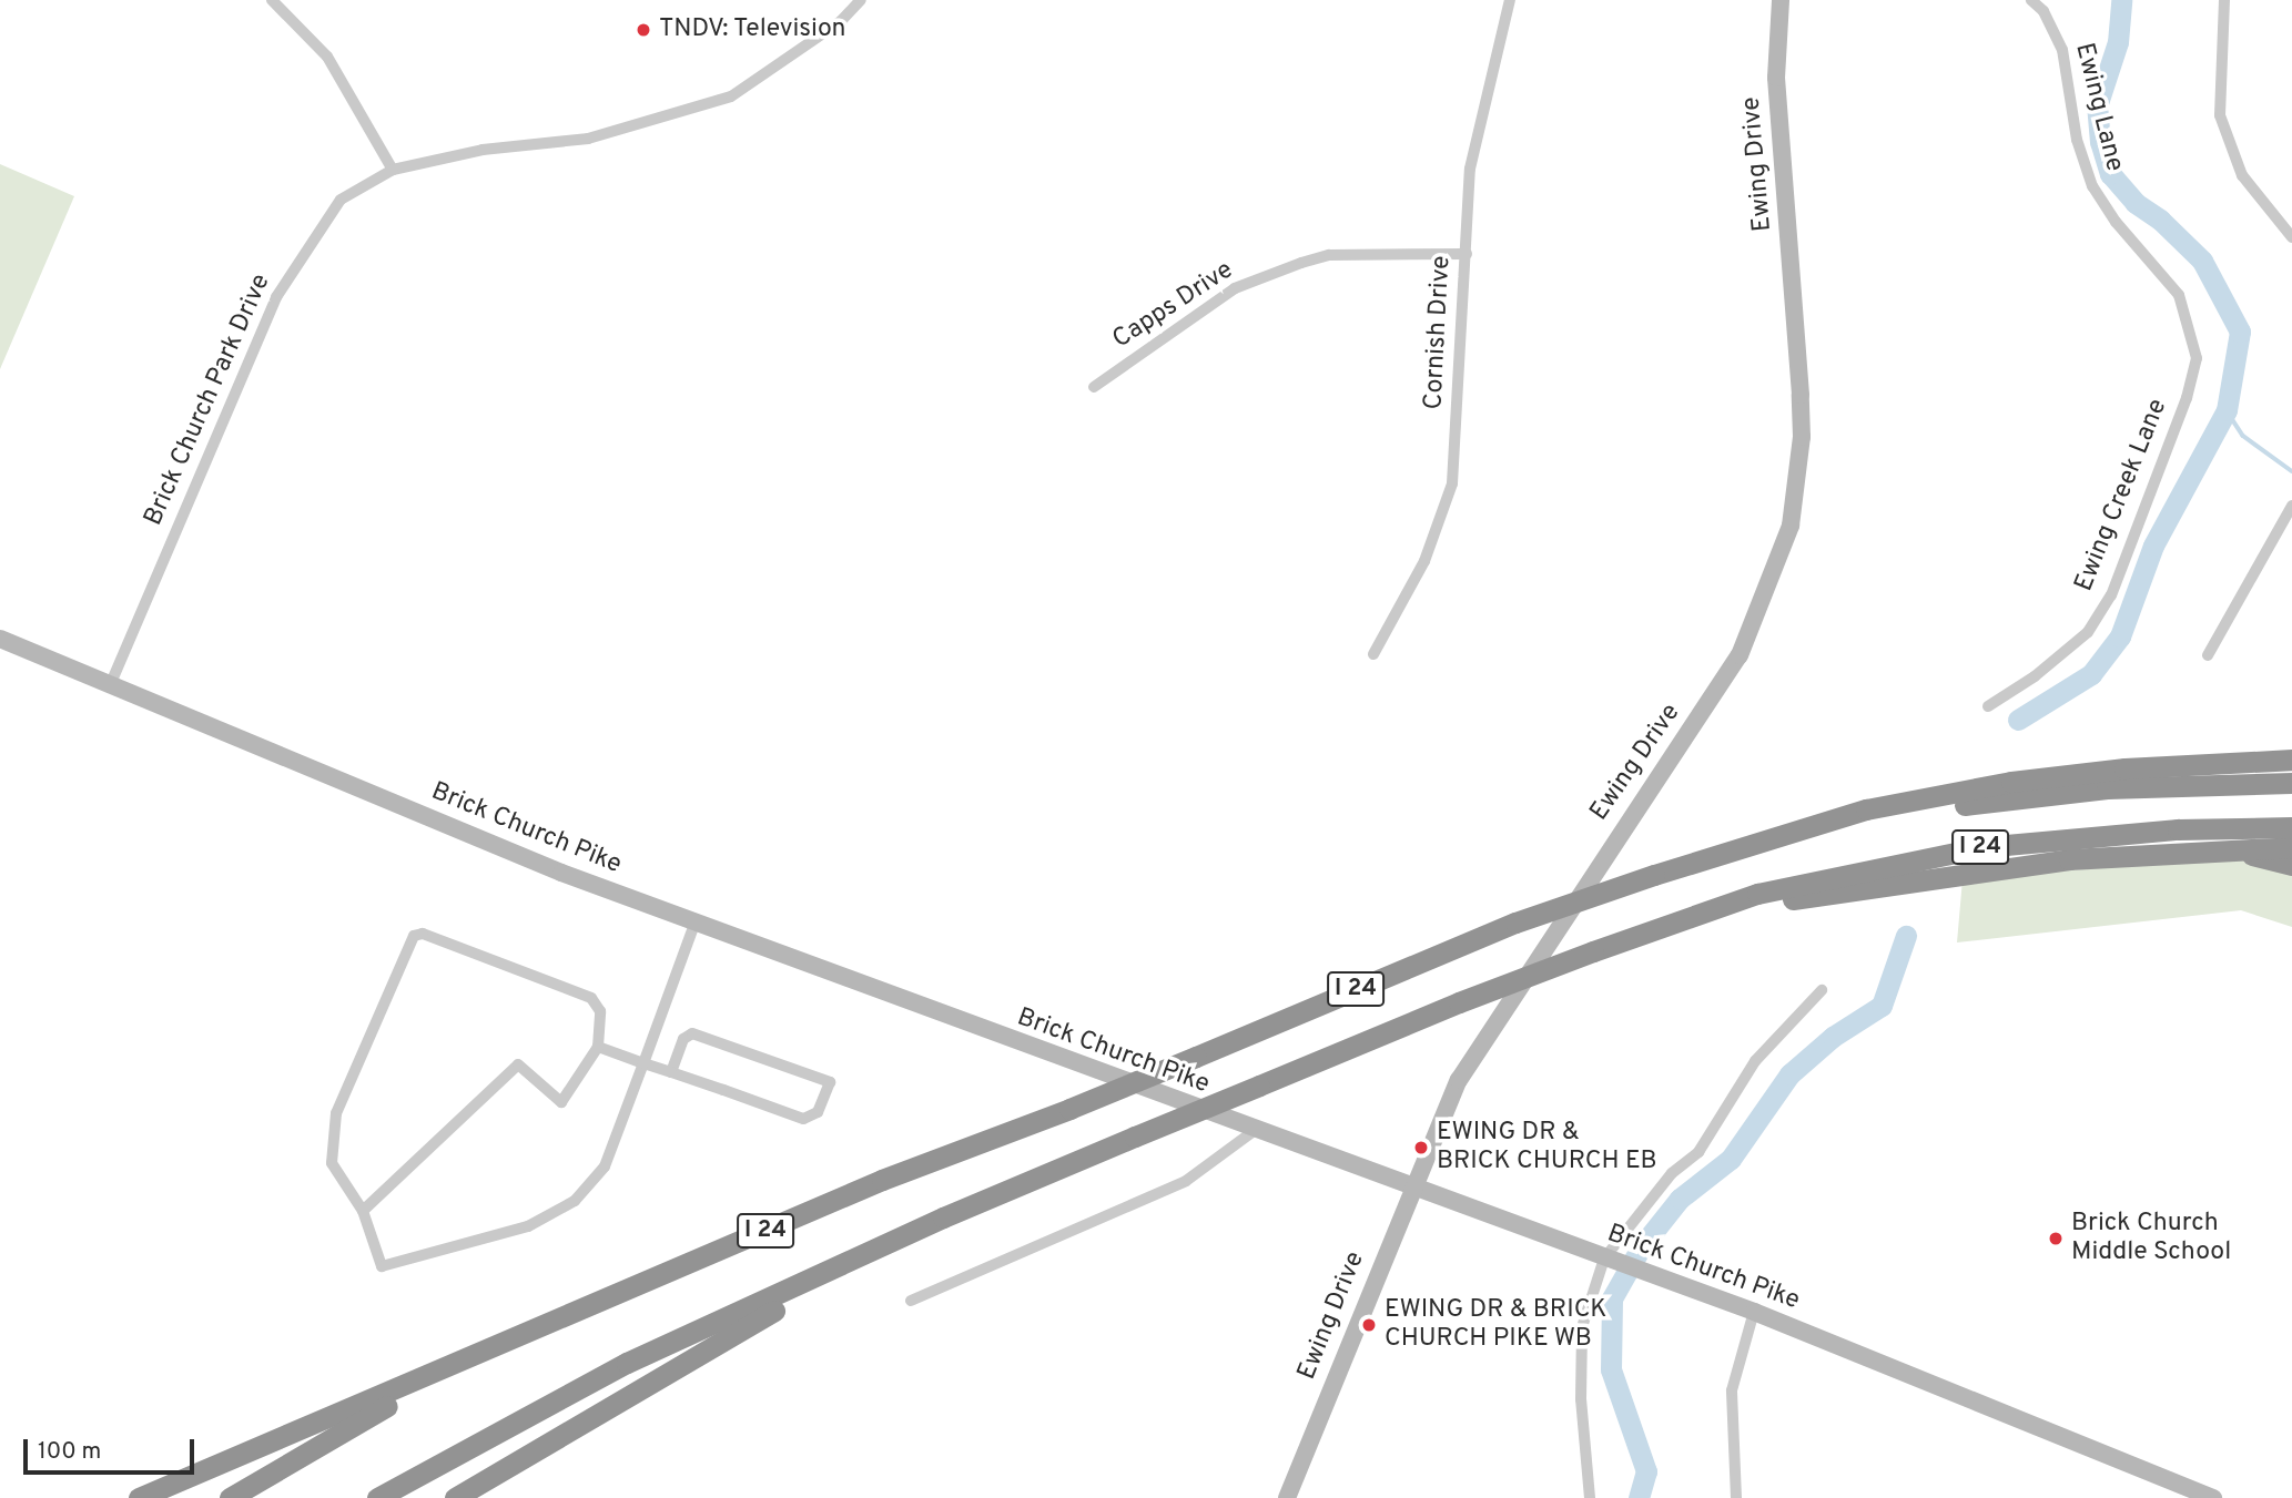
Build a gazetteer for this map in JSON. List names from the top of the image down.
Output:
{
  "streets": {
    "highway": ["I 24"],
    "main road": ["Ewing Drive", "Brick Church Pike"],
    "street": [
      "Ewing Lane",
      "Capps Drive",
      "Cornish Drive",
      "Brick Church Park Drive",
      "Ewing Creek Lane"
    ]
  },
  "crossings": [
    ["Ewing Lane", "Ewing Creek Lane"],
    ["Ewing Drive", "Brick Church Pike"],
    ["Capps Drive", "Cornish Drive"],
    ["Brick Church Park Drive", "Brick Church Pike"]
  ],
  "places": [
    "TNDV: Television",
    "EWING DR & BRICK CHURCH EB",
    "Brick Church Middle School",
    "EWING DR & BRICK CHURCH PIKE WB"
  ],
  "scale_bar": "100 m"
}
